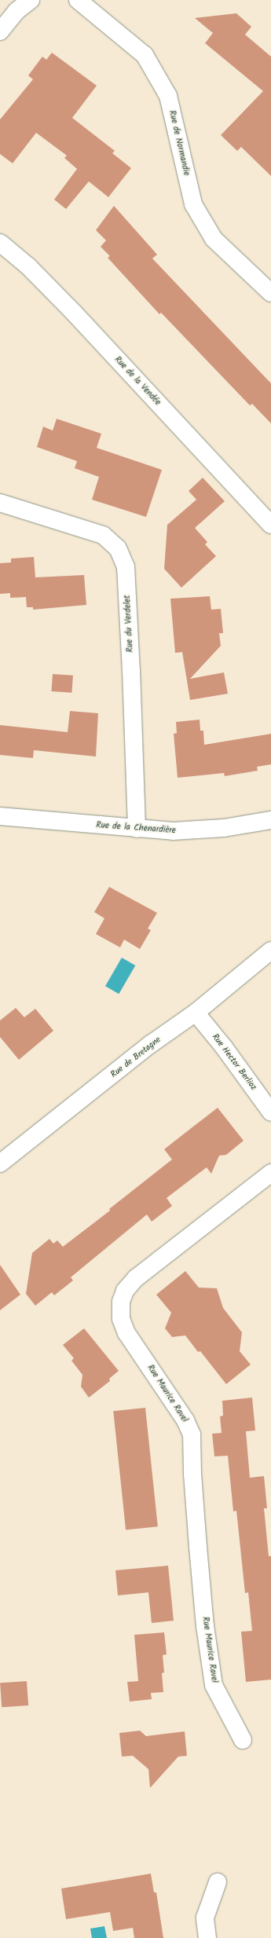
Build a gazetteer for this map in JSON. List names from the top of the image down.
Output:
{
  "streets": {
    "street": [
      "Rue de Normandie",
      "Rue de la Vendée",
      "Rue du Verdelet",
      "Rue de la Chenardière",
      "Rue de Bretagne",
      "Rue Hector Berlioz",
      "Rue Maurice Ravel"
    ]
  },
  "crossings": [
    ["Rue du Verdelet", "Rue de la Chenardière"],
    ["Rue de Bretagne", "Rue Hector Berlioz"]
  ]
}
